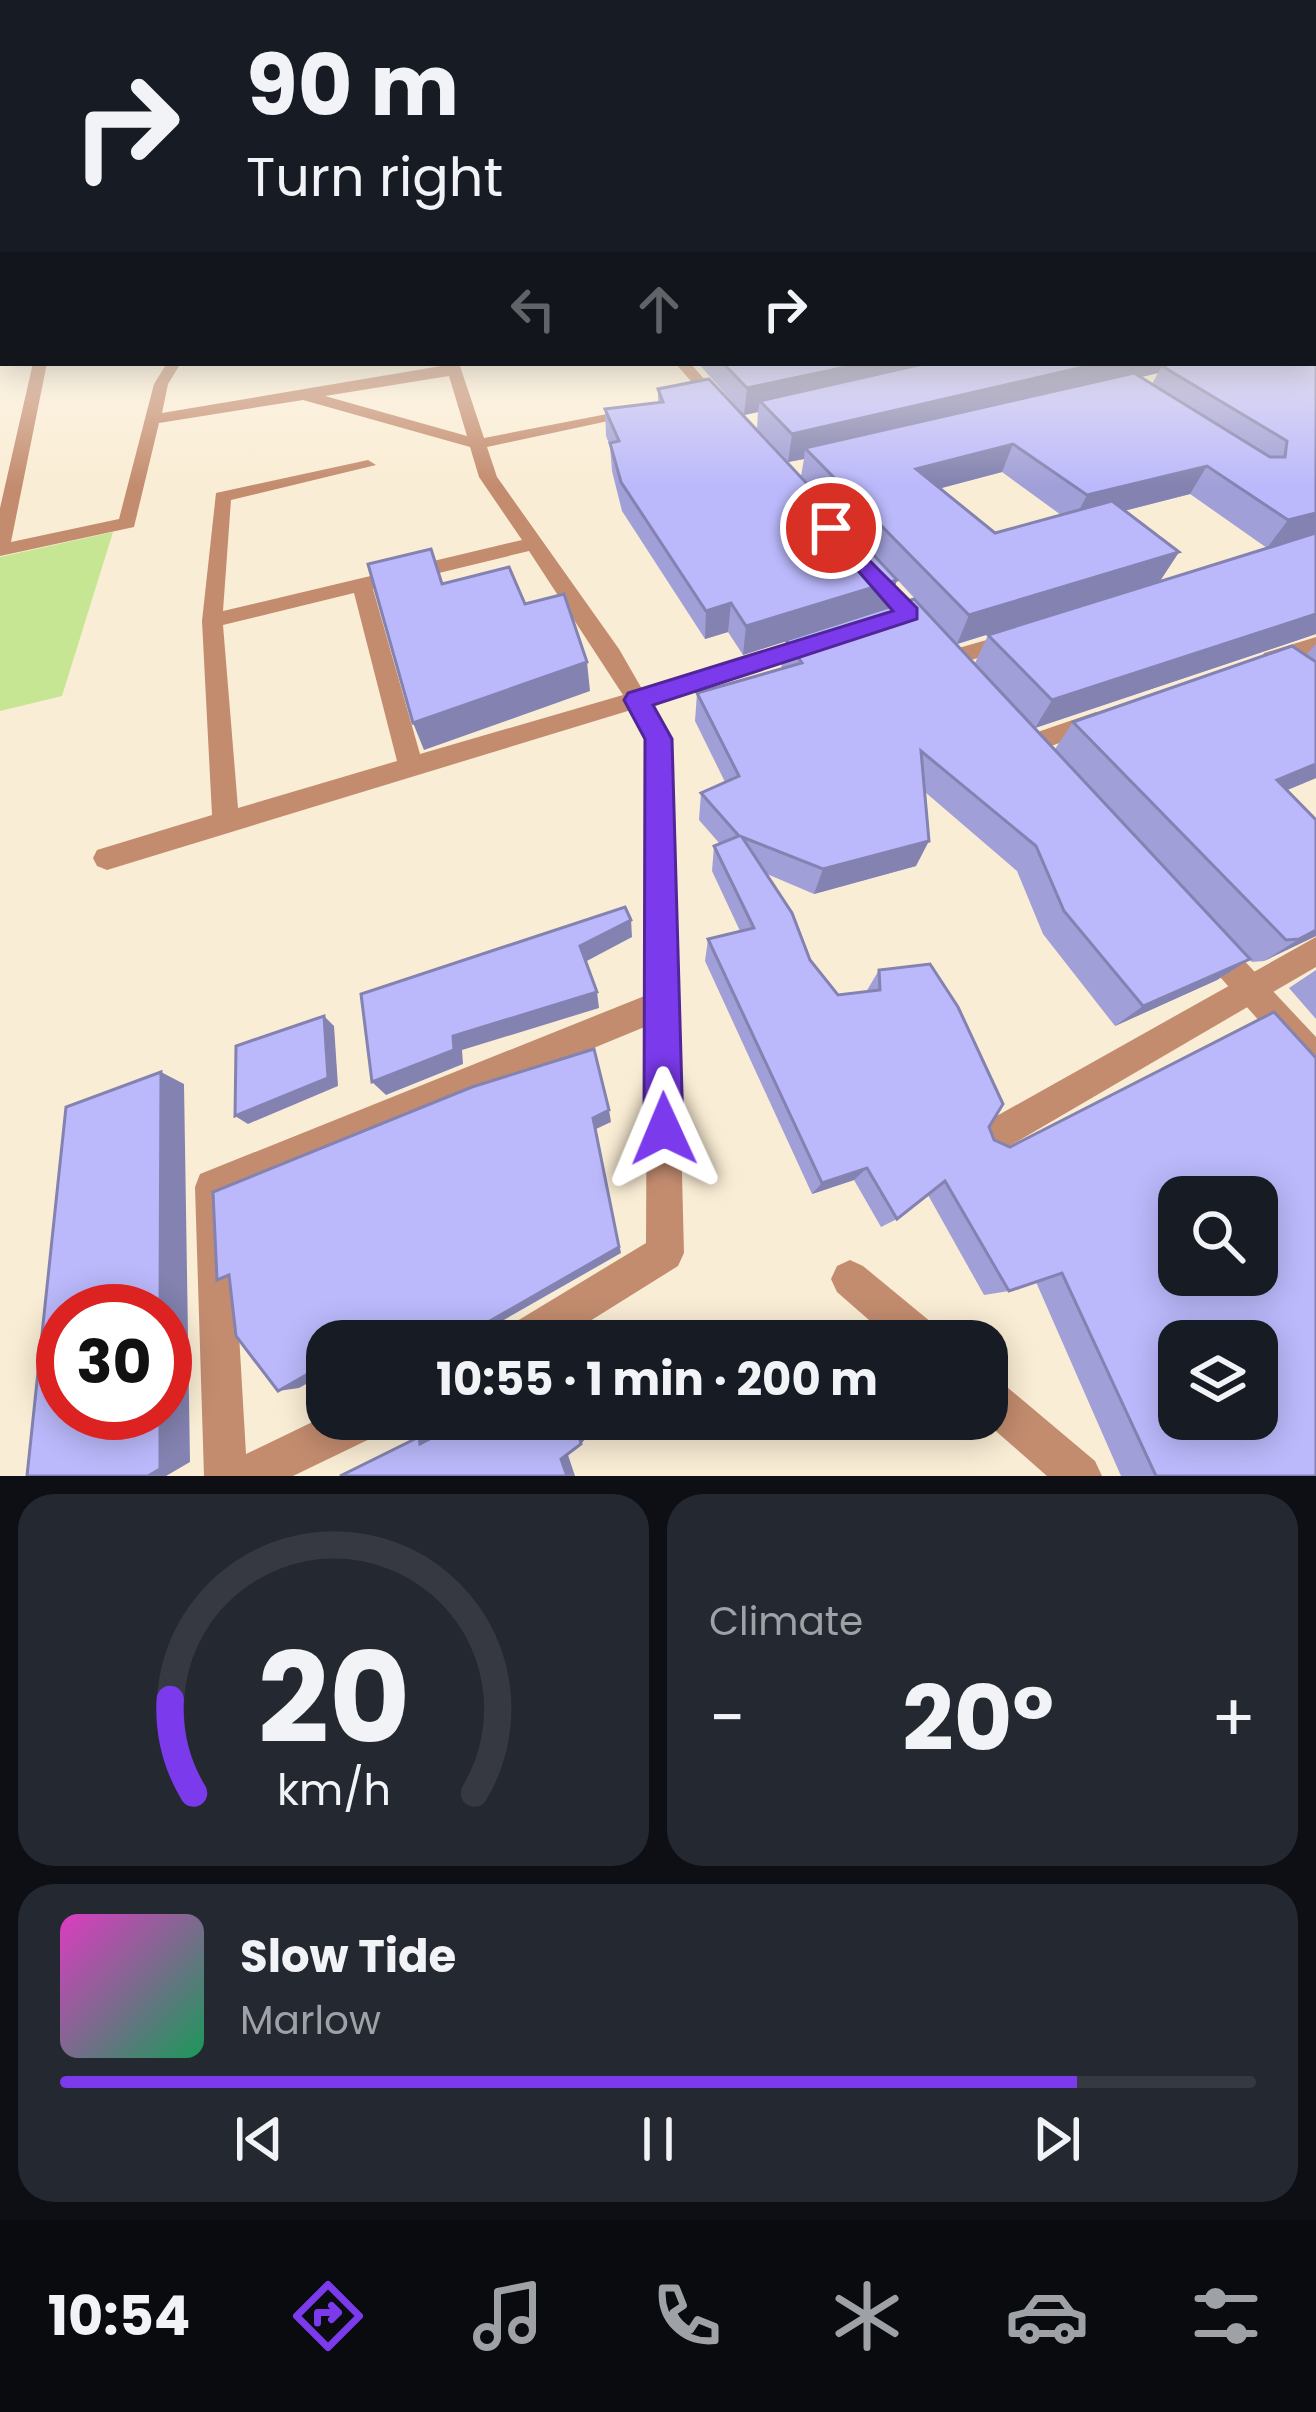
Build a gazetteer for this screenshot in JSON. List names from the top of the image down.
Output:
{
  "page": {
    "turn": ["90 m", "Turn right"],
    "limit": "30",
    "trip": "10:55 · 1 min · 200 m",
    "tile": "Climate",
    "heat": ["−", "20°", "+"],
    "song": ["Slow Tide", "Marlow"],
    "tabs": "10:54",
    "gauge": ["20", "km/h"]
  }
}
